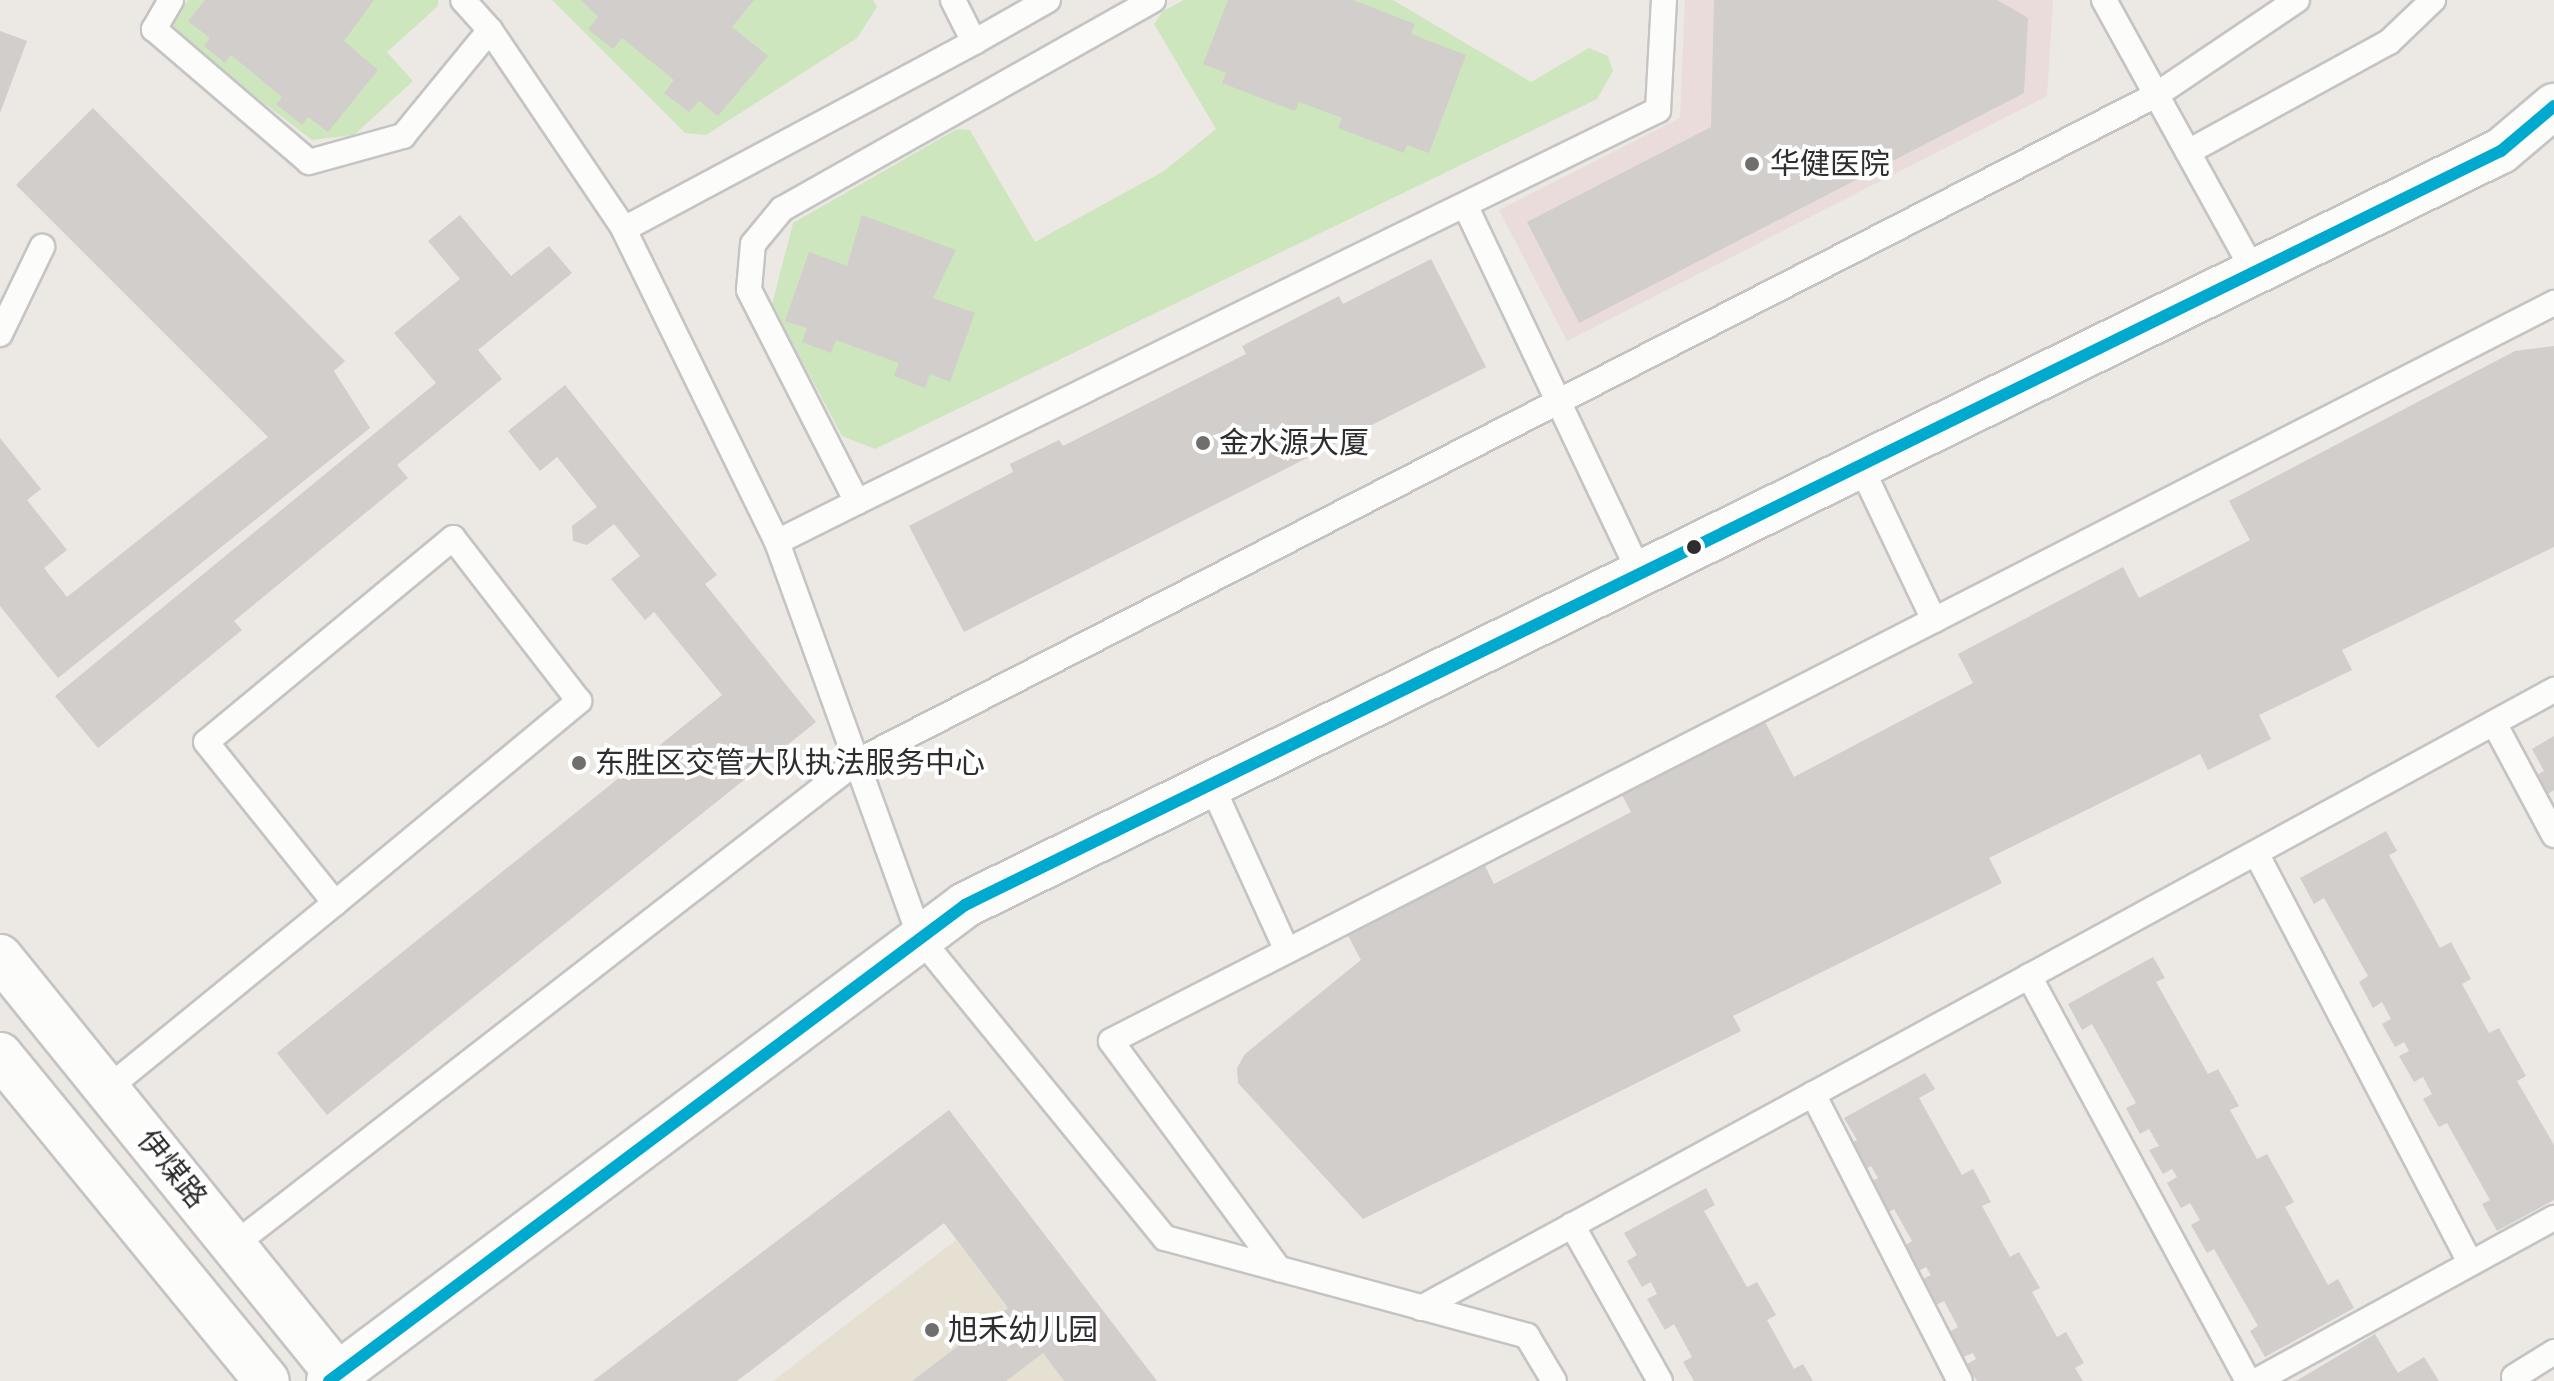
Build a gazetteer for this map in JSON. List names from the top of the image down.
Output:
{
  "streets": {
    "main road": ["伊煤路"]
  },
  "places": [
    "华健医院",
    "金水源大厦",
    "东胜区交管大队执法服务中心",
    "旭禾幼儿园"
  ]
}
